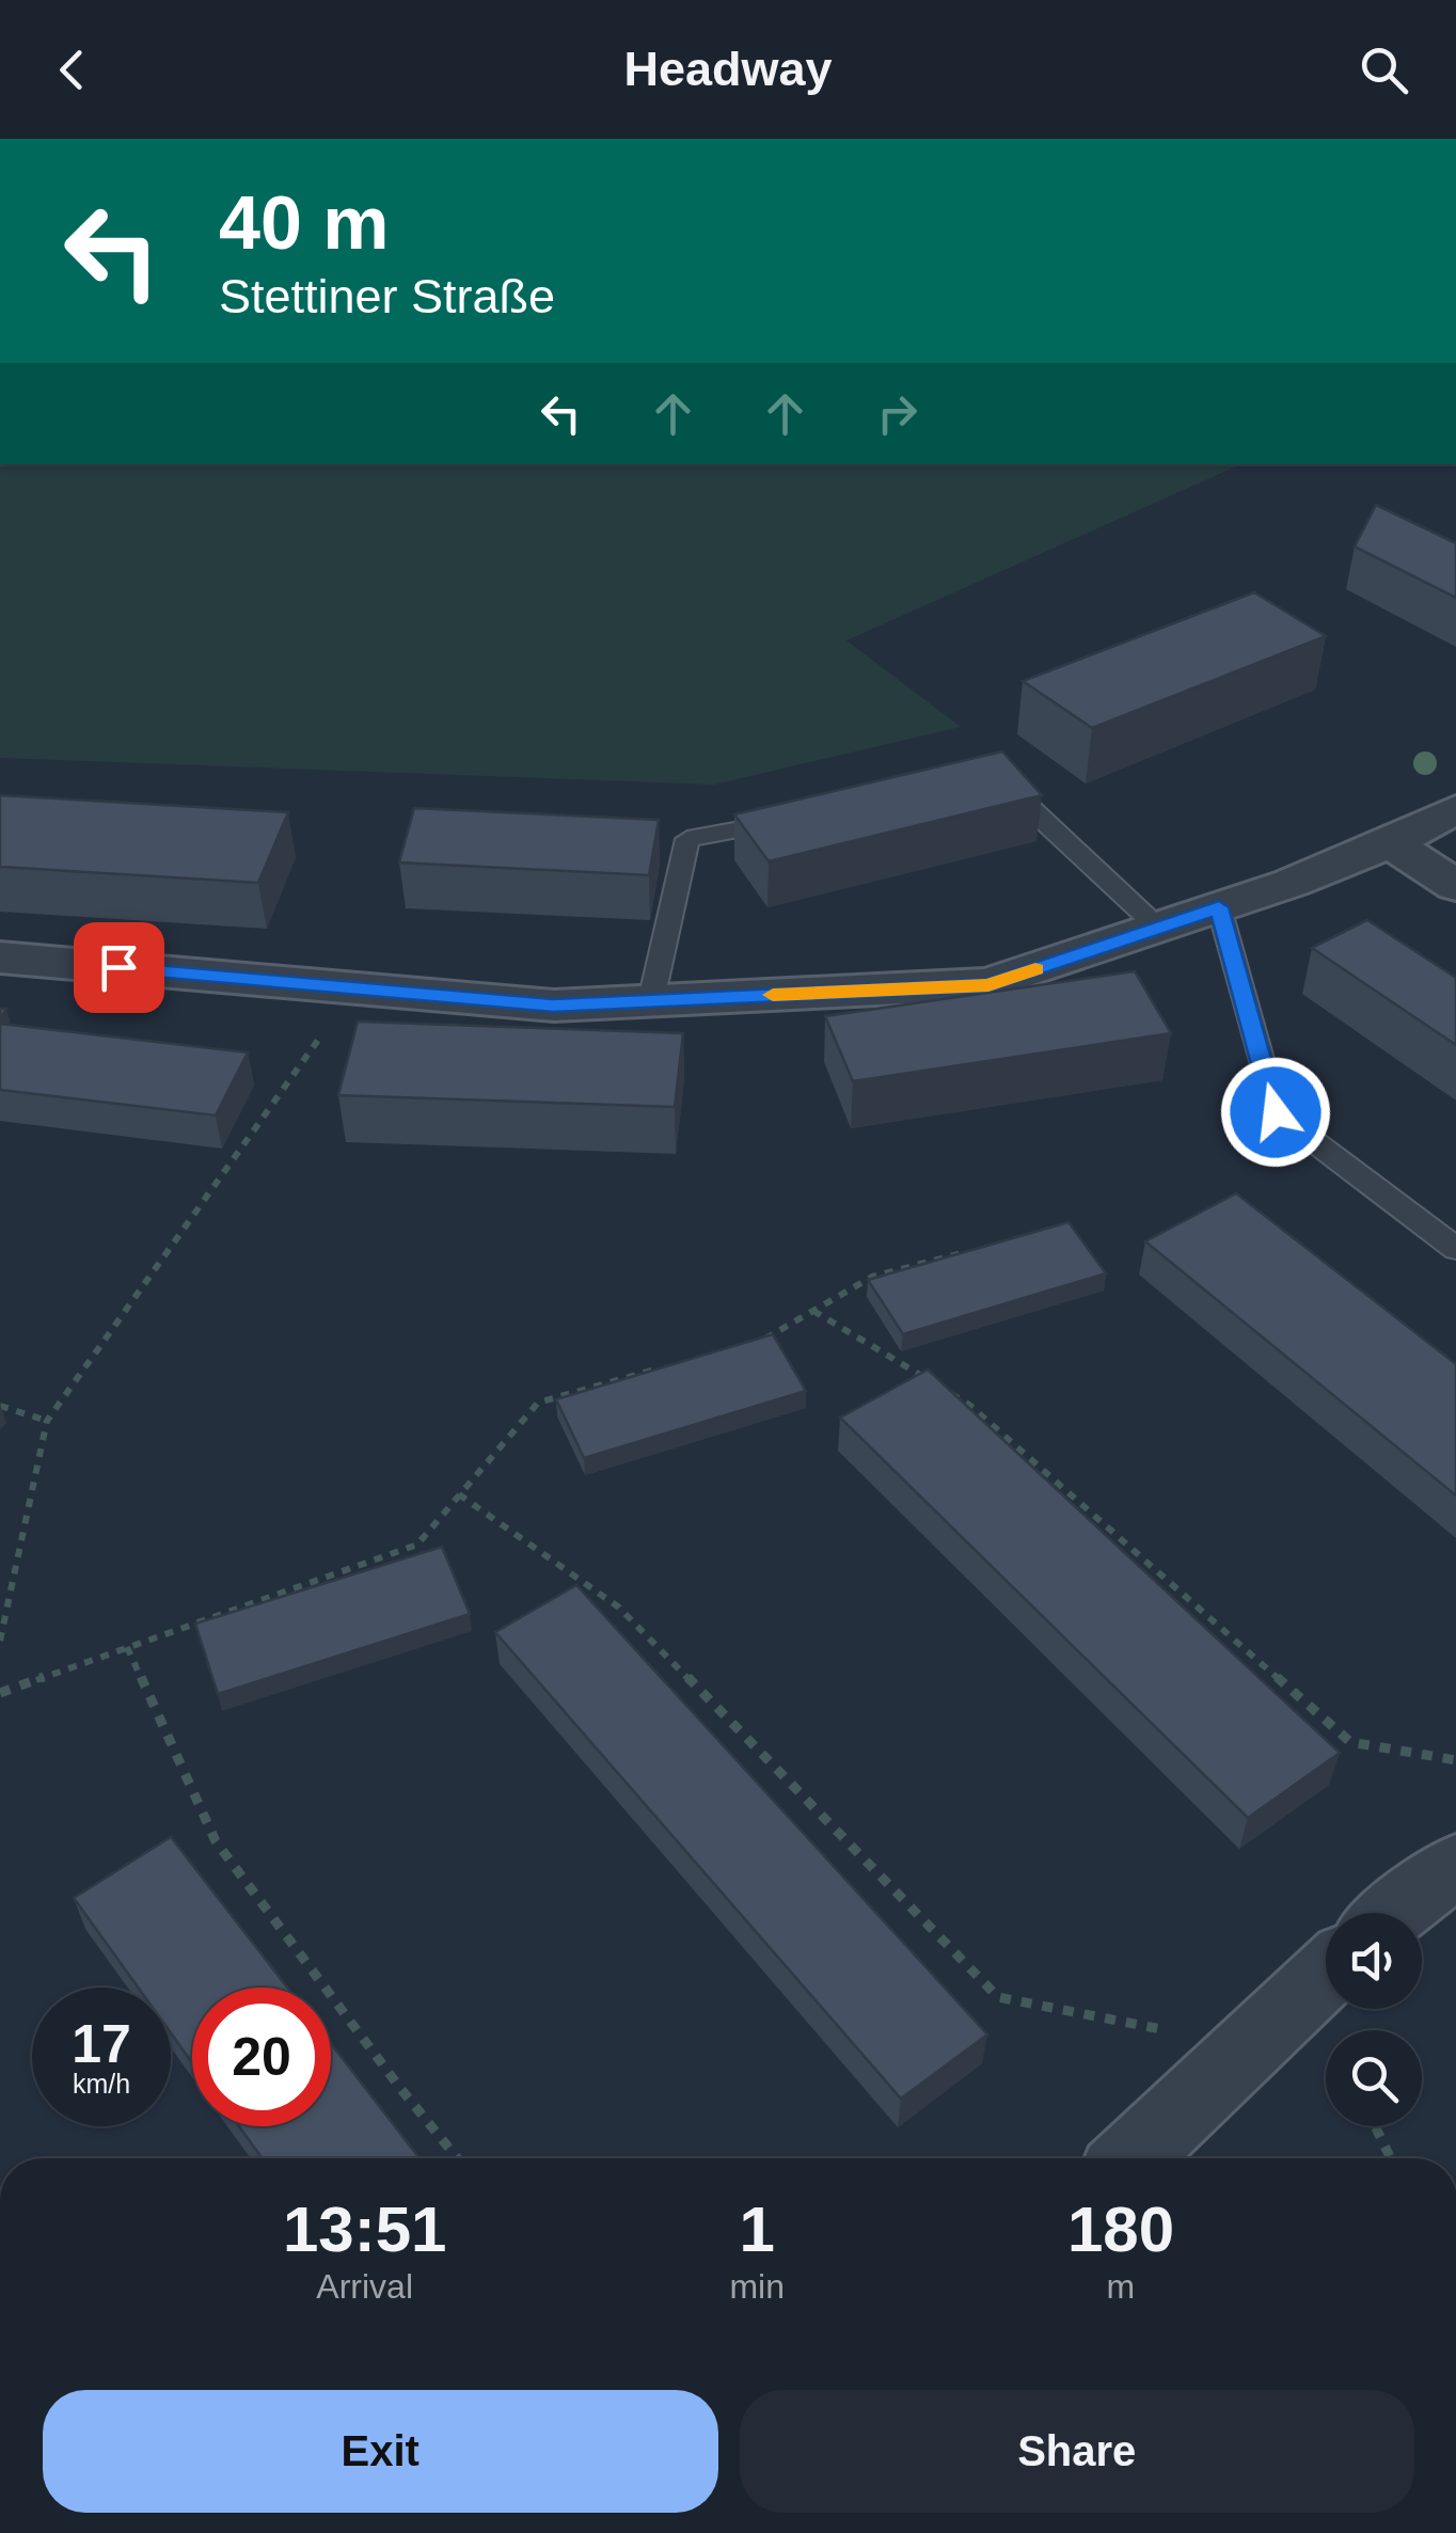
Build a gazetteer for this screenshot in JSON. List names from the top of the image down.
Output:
{
  "page": {
    "header": "Headway",
    "turn": ["40 m", "Stettiner Straße"],
    "speed": "17 km/h",
    "limit": "20",
    "eta": [
      "13:51",
      "Arrival",
      "1",
      "min",
      "180",
      "m"
    ],
    "buttons": ["Exit", "Share"]
  }
}
